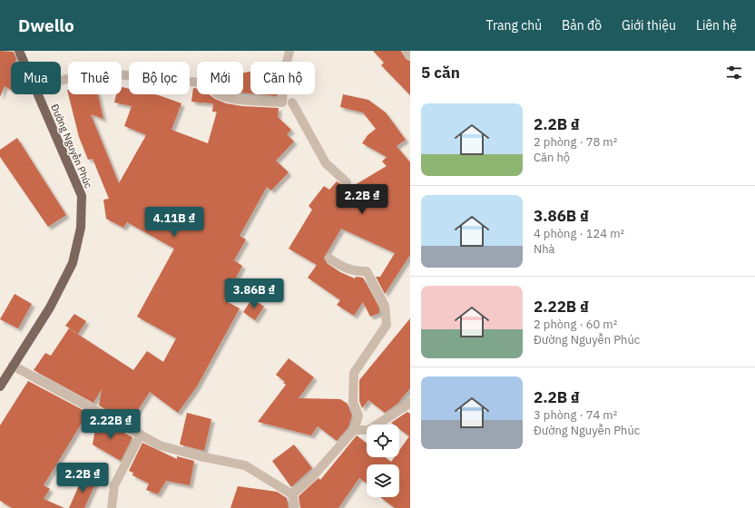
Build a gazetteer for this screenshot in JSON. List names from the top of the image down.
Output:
{
  "streets": {
    "main road": ["Đường Nguyễn Phúc"]
  },
  "page": {
    "header": "Dwello",
    "nav": [
      "Trang chủ",
      "Bản đồ",
      "Giới thiệu",
      "Liên hệ"
    ],
    "heading": "5 căn",
    "chip": [
      "Mua",
      "Thuê",
      "Bộ lọc",
      "Mới",
      "Căn hộ"
    ],
    "list": [
      {
        "name": "2.2B ₫",
        "note": "2 phòng · 78 m² · Căn hộ"
      },
      {
        "name": "3.86B ₫",
        "note": "4 phòng · 124 m² · Nhà"
      },
      {
        "name": "2.22B ₫",
        "note": "2 phòng · 60 m² · Đường Nguyễn Phúc"
      },
      {
        "name": "2.2B ₫",
        "note": "3 phòng · 74 m² · Đường Nguyễn Phúc"
      }
    ],
    "price": [
      "2.2B ₫",
      "4.11B ₫",
      "3.86B ₫",
      "2.22B ₫",
      "2.2B ₫"
    ]
  }
}
